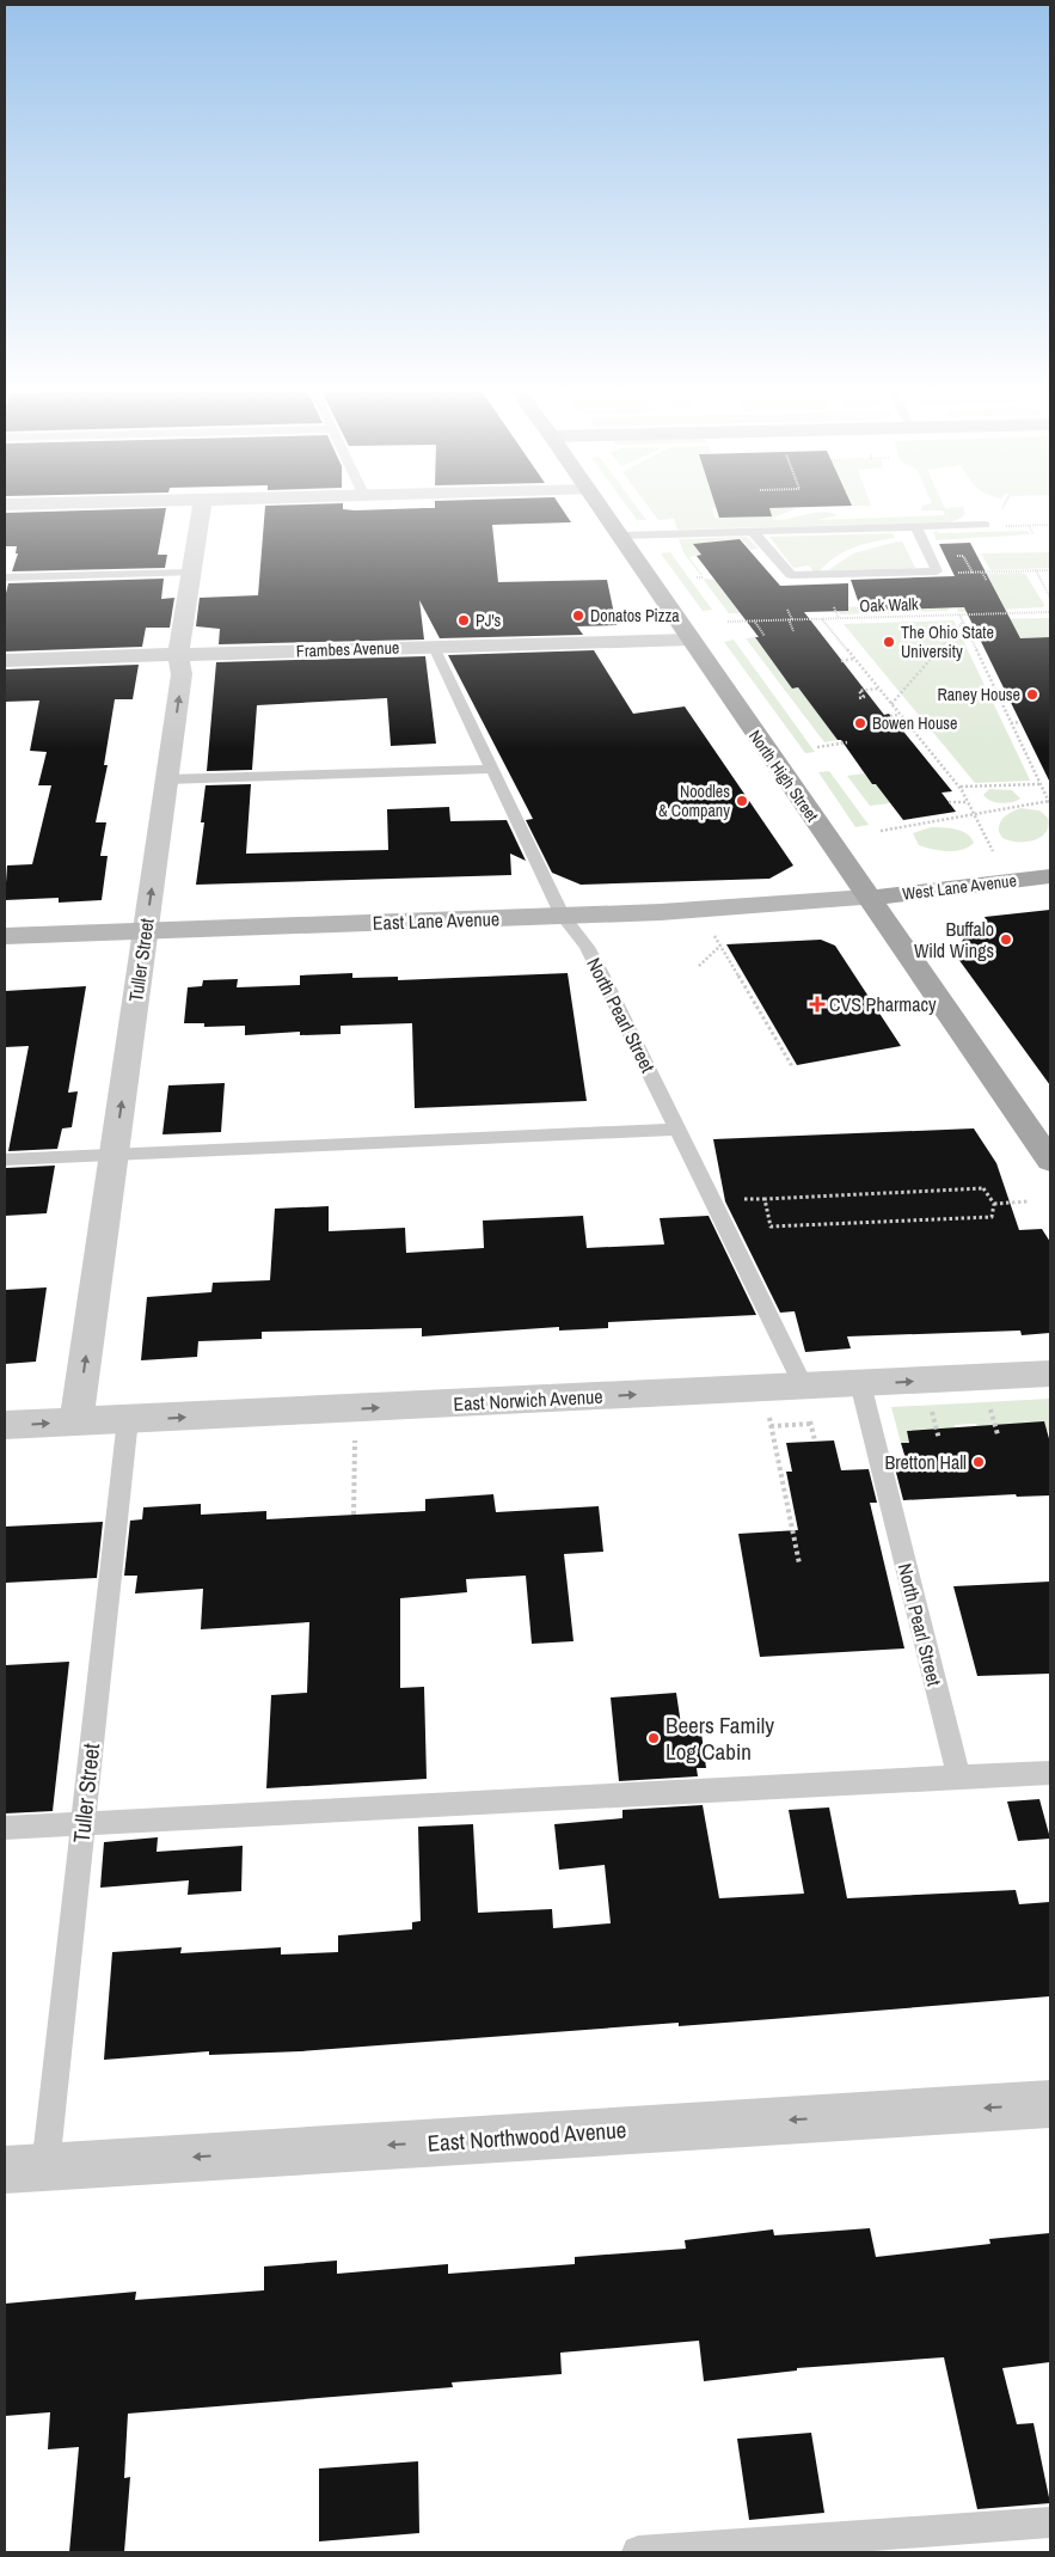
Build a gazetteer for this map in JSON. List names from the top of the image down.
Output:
{
  "streets": {
    "main road": ["North High Street", "West Lane Avenue"],
    "street": [
      "Frambes Avenue",
      "East Lane Avenue",
      "Tuller Street",
      "East Norwich Avenue",
      "East Northwood Avenue"
    ],
    "lane": ["North Pearl Street"],
    "path": ["Oak Walk"]
  },
  "crossings": [
    ["Frambes Avenue", "North High Street"],
    ["Frambes Avenue", "Tuller Street"],
    ["Frambes Avenue", "North Pearl Street"],
    ["North High Street", "West Lane Avenue"],
    ["North High Street", "East Lane Avenue"],
    ["West Lane Avenue", "East Lane Avenue"],
    ["East Lane Avenue", "Tuller Street"],
    ["East Lane Avenue", "North Pearl Street"],
    ["Tuller Street", "East Norwich Avenue"],
    ["Tuller Street", "East Northwood Avenue"],
    ["North Pearl Street", "East Norwich Avenue"]
  ],
  "one_way": ["Tuller Street", "East Norwich Avenue", "East Northwood Avenue"],
  "places": {
    "other": [
      "Donatos Pizza",
      "PJ's",
      "The Ohio State University",
      "Raney House",
      "Bowen House",
      "Noodles & Company",
      "Buffalo Wild Wings",
      "Bretton Hall",
      "Beers Family Log Cabin"
    ],
    "health": ["CVS Pharmacy"]
  }
}
